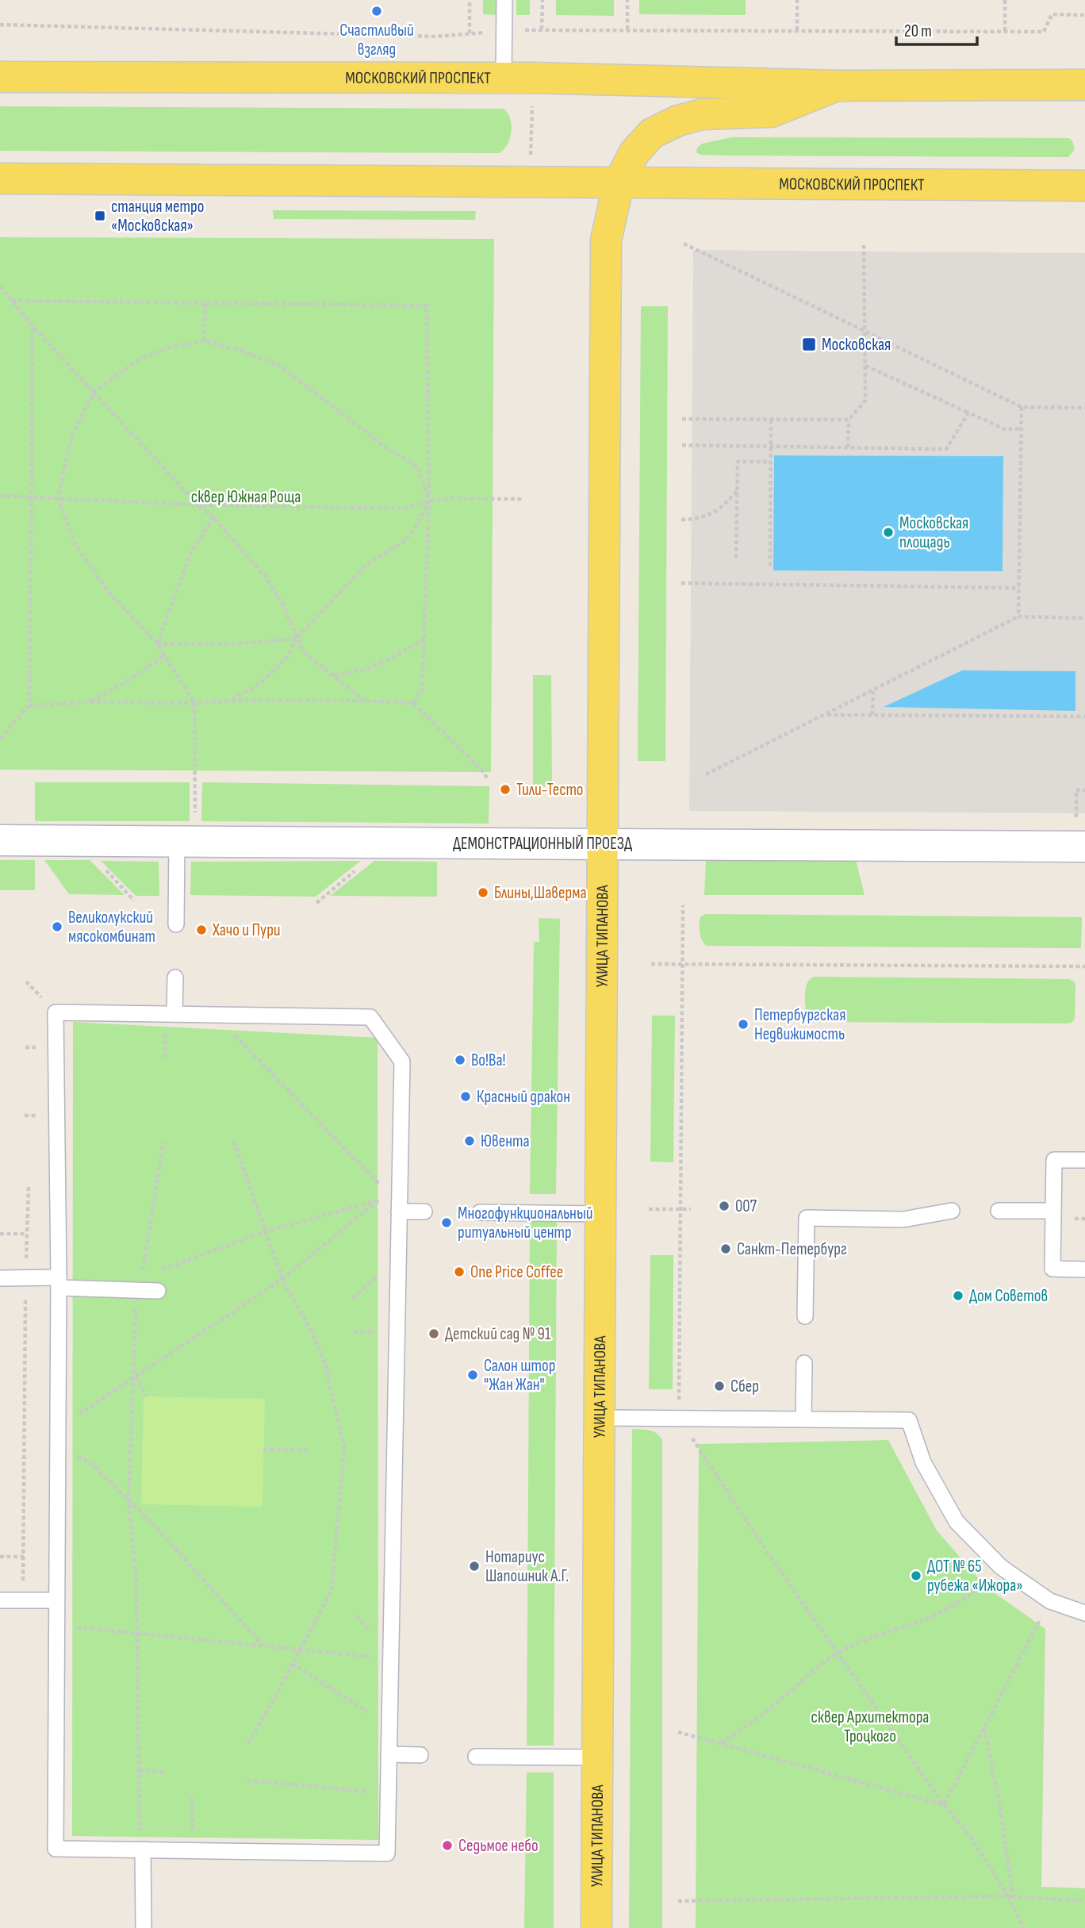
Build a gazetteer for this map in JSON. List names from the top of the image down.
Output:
{
  "streets": {
    "main road": ["МОСКОВСКИЙ ПРОСПЕКТ", "УЛИЦА ТИПАНОВА"],
    "street": ["ДЕМОНСТРАЦИОННЫЙ ПРОЕЗД"]
  },
  "crossings": [
    ["ДЕМОНСТРАЦИОННЫЙ ПРОЕЗД", "УЛИЦА ТИПАНОВА"]
  ],
  "parks": ["сквер Южная Роща", "сквер Архитектора Троцкого"],
  "places": {
    "other": [
      "Счастливый взгляд",
      "Московская площадь",
      "Тили-Тесто",
      "Блины,Шаверма",
      "Великолукский мясокомбинат",
      "Хачо и Пури",
      "Петербургская Недвижимость",
      "Во!Ва!",
      "Красный дракон",
      "Ювента",
      "007",
      "Многофункциональный ритуальный центр",
      "Санкт-Петербург",
      "One Price Coffee",
      "Дом Советов",
      "Детский сад № 91",
      "Салон штор \"Жан Жан\"",
      "Сбер",
      "Нотариус Шапошник А.Г.",
      "ДОТ № 65 рубежа «Ижора»",
      "Седьмое небо"
    ],
    "transit": ["станция метро «Московская»", "Московская"]
  },
  "scale_bar": "20 m"
}
